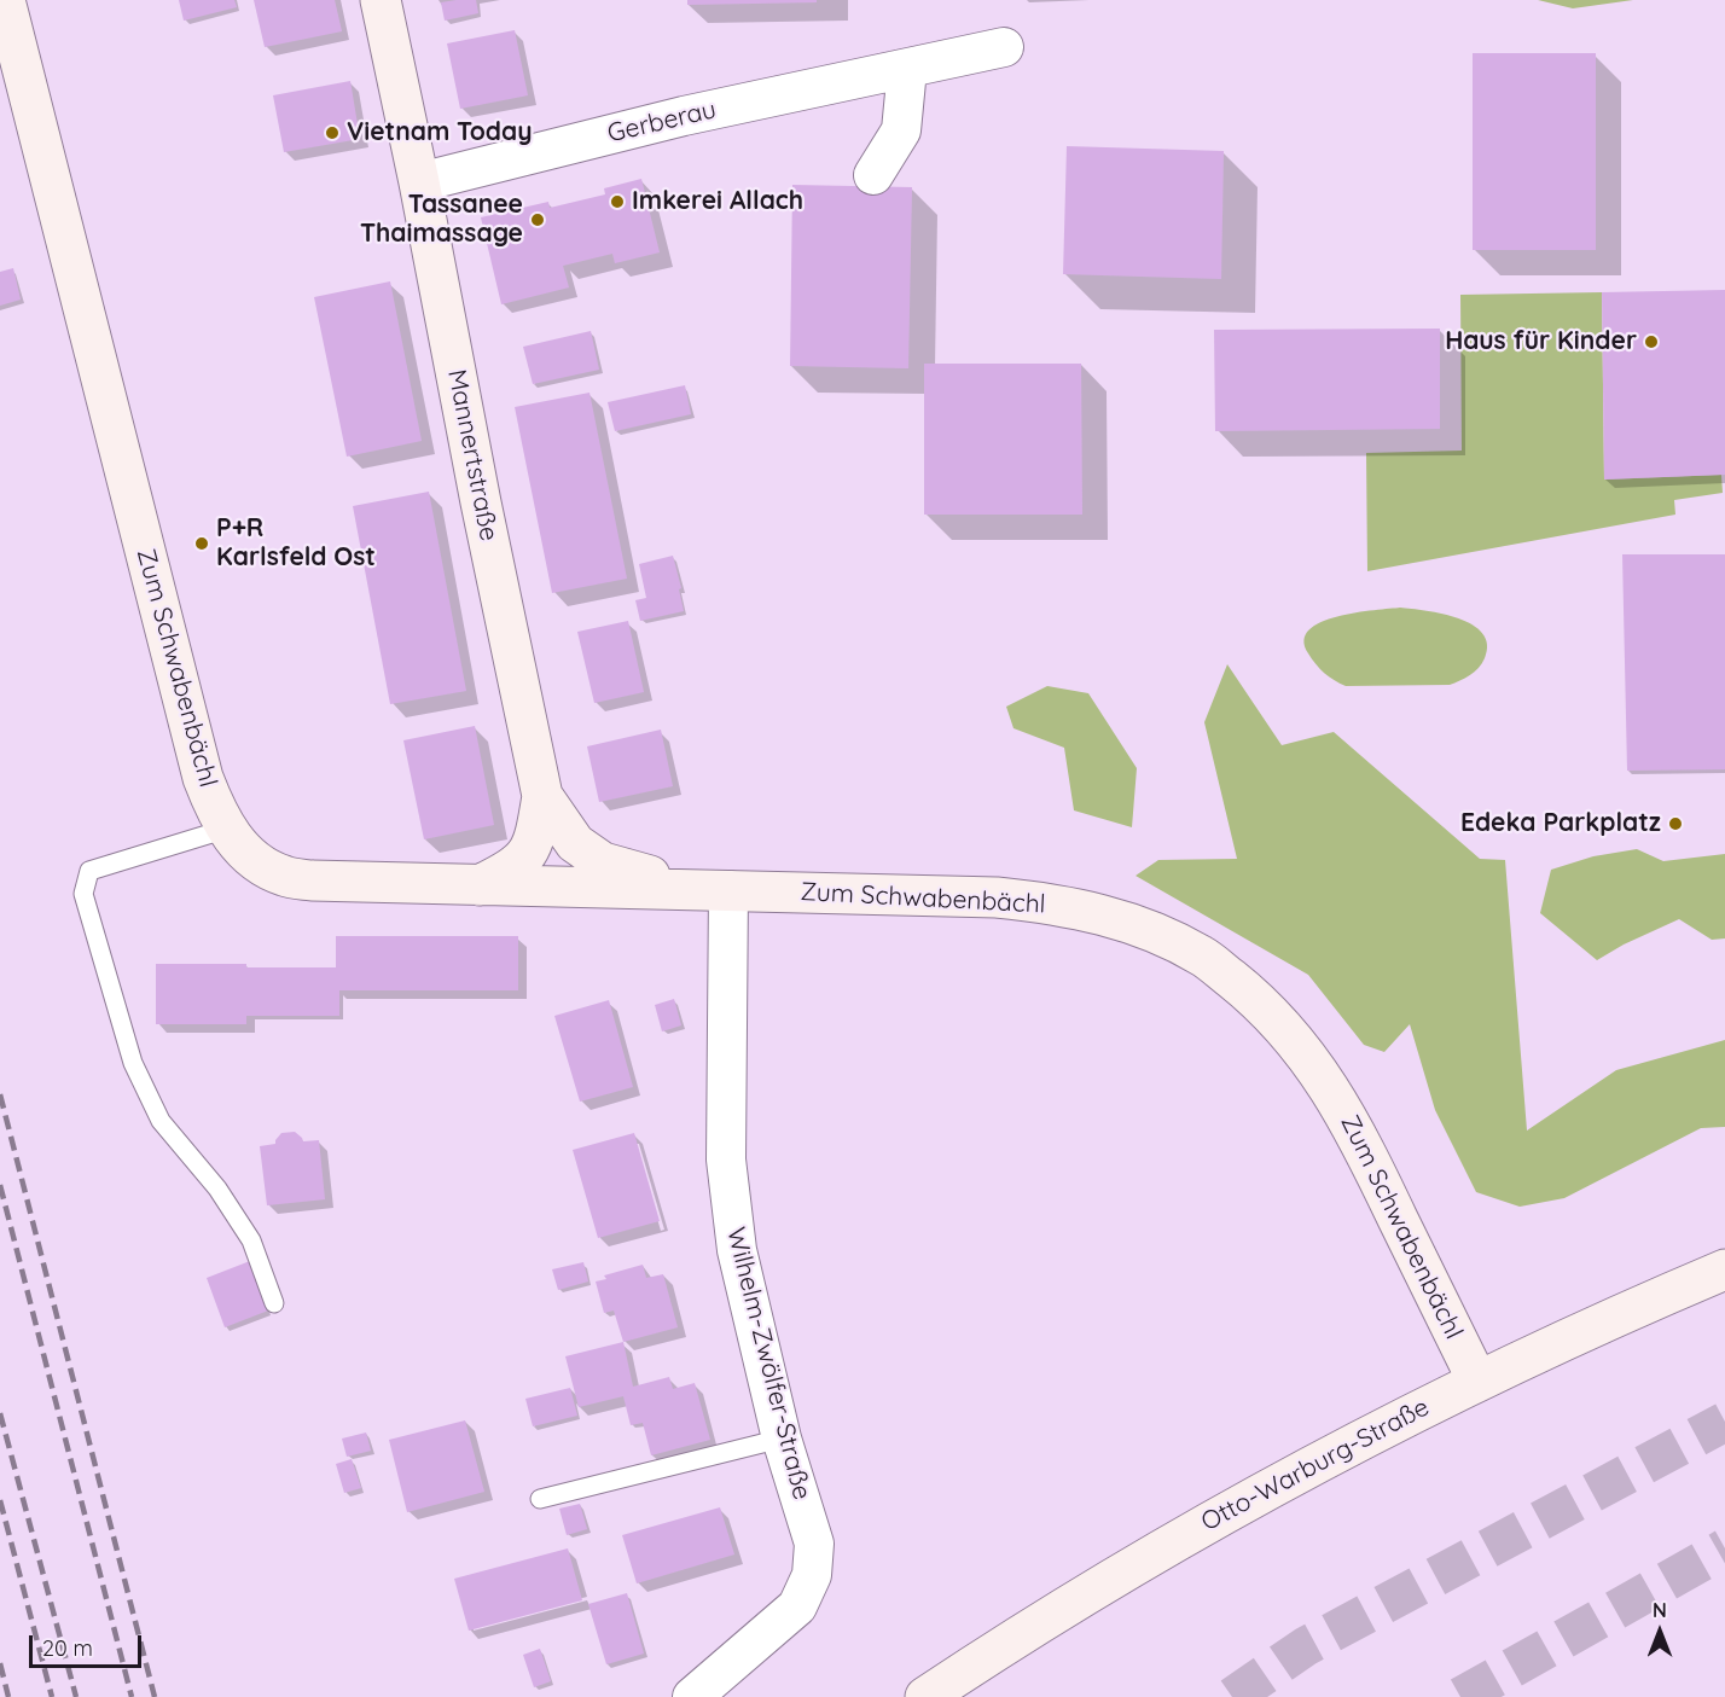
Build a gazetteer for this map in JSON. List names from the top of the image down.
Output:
{
  "streets": {
    "street": [
      "Gerberau",
      "Mannertstraße",
      "Zum Schwabenbächl",
      "Wilhelm-Zwölfer-Straße",
      "Otto-Warburg-Straße"
    ]
  },
  "crossings": [
    ["Gerberau", "Mannertstraße"],
    ["Mannertstraße", "Zum Schwabenbächl"],
    ["Zum Schwabenbächl", "Wilhelm-Zwölfer-Straße"],
    ["Zum Schwabenbächl", "Otto-Warburg-Straße"]
  ],
  "places": [
    "Vietnam Today",
    "Imkerei Allach",
    "Tassanee Thaimassage",
    "Haus für Kinder",
    "P+R Karlsfeld Ost",
    "Edeka Parkplatz"
  ],
  "scale_bar": "20 m",
  "north": "top"
}
